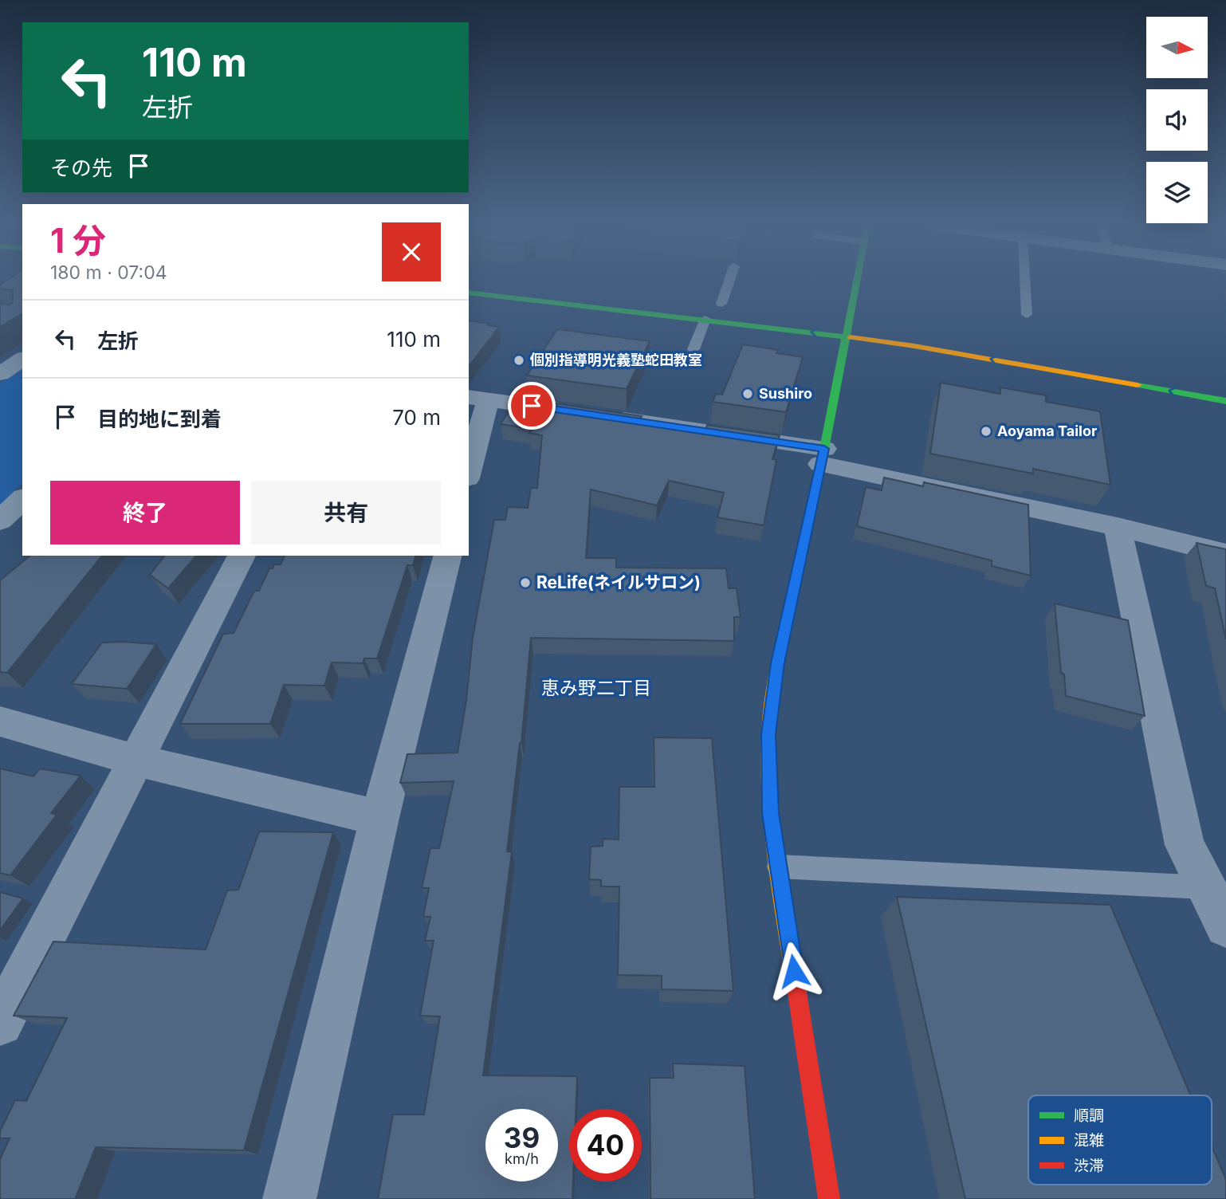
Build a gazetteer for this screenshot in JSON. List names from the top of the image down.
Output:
{
  "districts": ["恵み野二丁目"],
  "places": [
    "個別指導明光義塾蛇田教室",
    "Sushiro",
    "Aoyama Tailor",
    "ReLife(ネイルサロン)"
  ],
  "legend": ["順調", "混雑", "渋滞"],
  "north": "right",
  "page": {
    "turn": ["110 m", "左折"],
    "then": "その先",
    "heading": ["1 分", "180 m · 07:04"],
    "list": [
      {
        "name": "左折",
        "value": "110 m"
      },
      {
        "name": "目的地に到着",
        "value": "70 m"
      }
    ],
    "buttons": ["終了", "共有"],
    "speed": "39 km/h",
    "limit": "40"
  }
}
